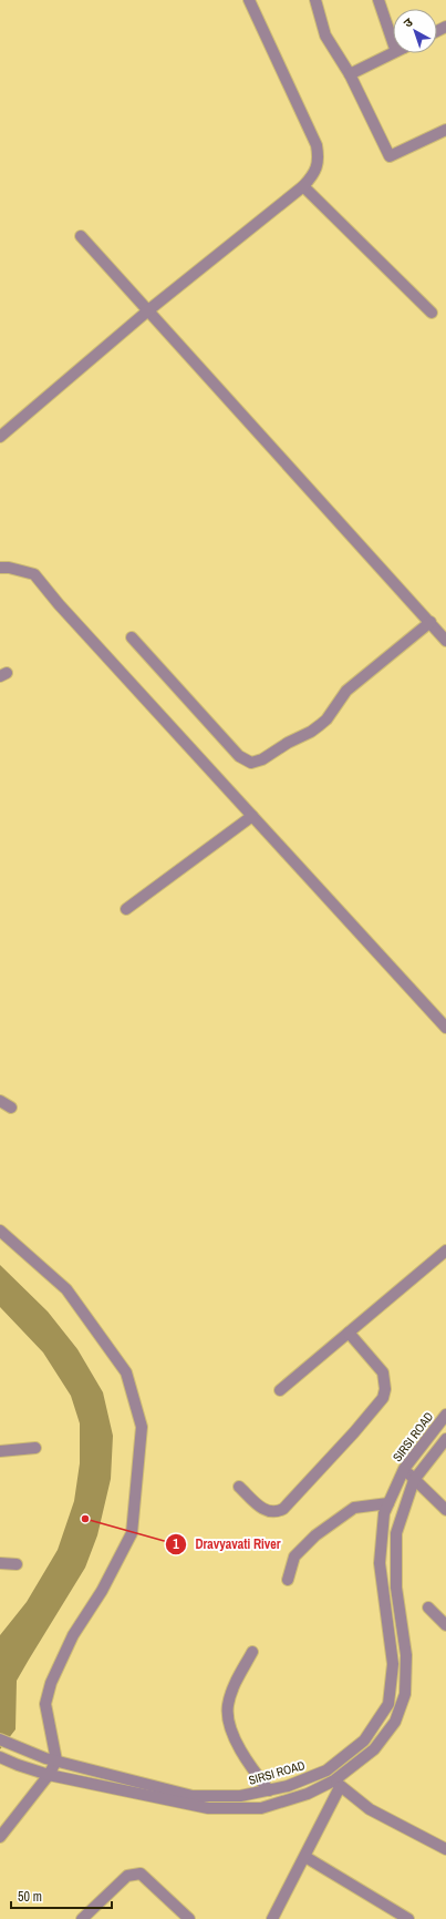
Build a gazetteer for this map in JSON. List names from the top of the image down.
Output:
{
  "streets": {
    "street": ["SIRSI ROAD"]
  },
  "places": ["Dravyavati River"],
  "scale_bar": "50 m",
  "north": "top left"
}
